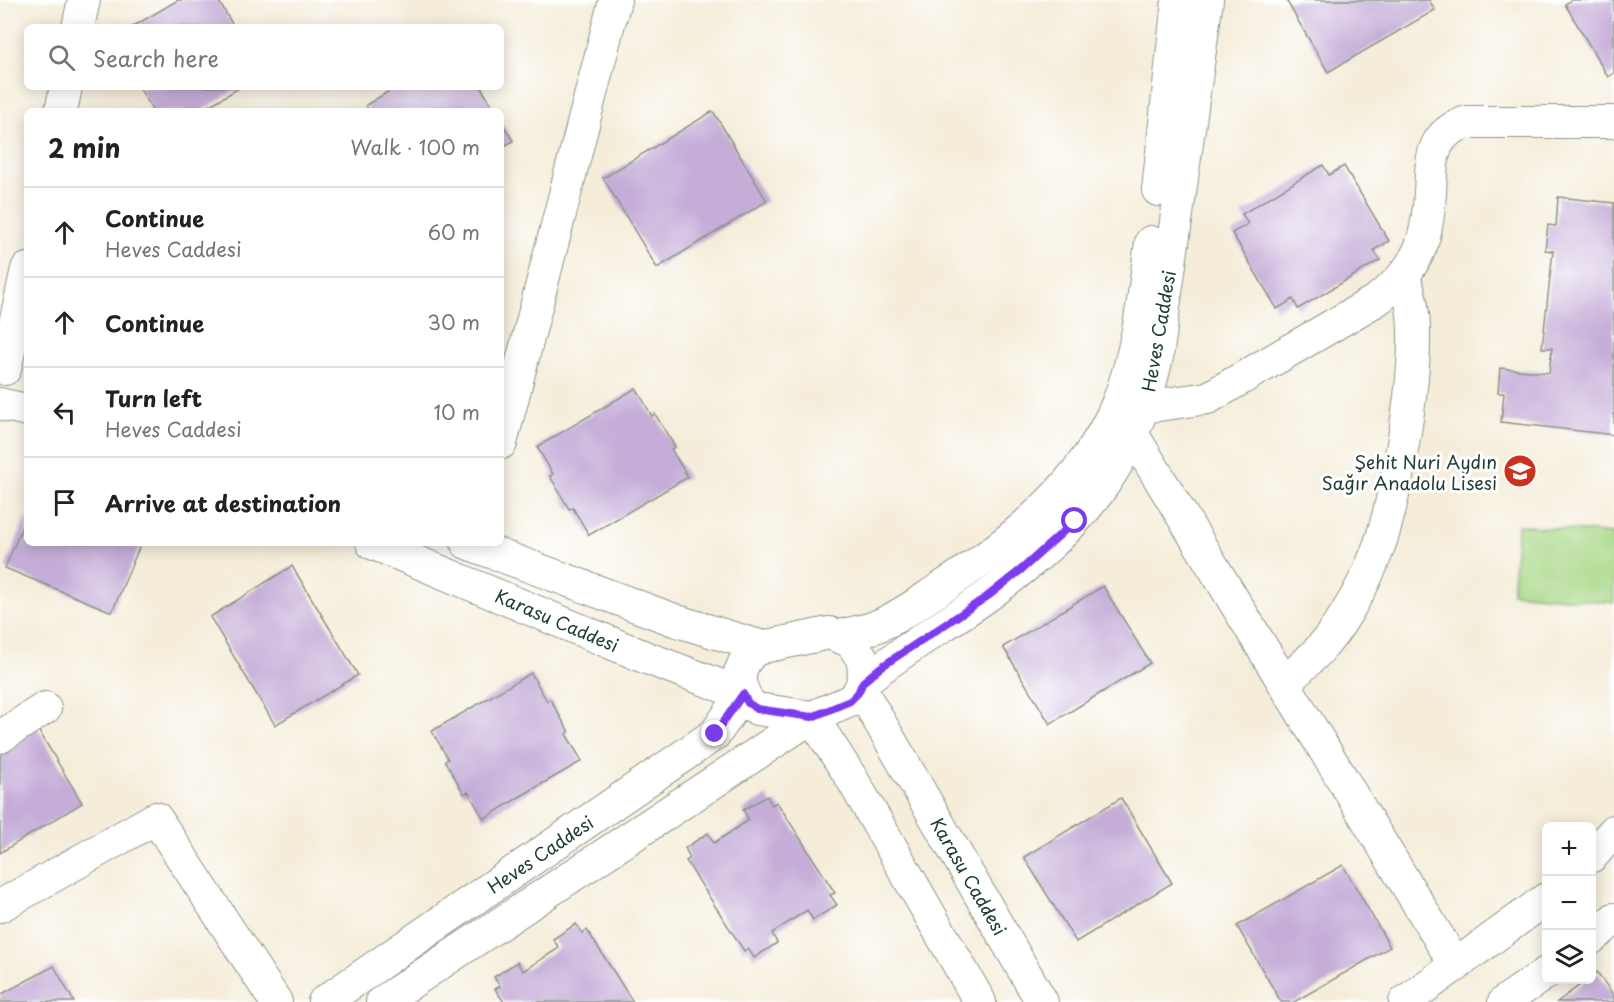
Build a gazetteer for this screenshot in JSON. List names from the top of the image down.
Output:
{
  "streets": {
    "street": ["Heves Caddesi", "Karasu Caddesi"]
  },
  "crossings": [
    ["Heves Caddesi", "Karasu Caddesi"]
  ],
  "places": {
    "school or university": ["Şehit Nuri Aydın Sağır Anadolu Lisesi"]
  },
  "page": {
    "search": "Search here",
    "heading": ["2 min", "Walk · 100 m"],
    "list": [
      ["Continue", "Heves Caddesi", "60 m"],
      ["Continue", "30 m"],
      ["Turn left", "Heves Caddesi", "10 m"],
      "Arrive at destination"
    ],
    "map_buttons": ["+", "−"]
  }
}
